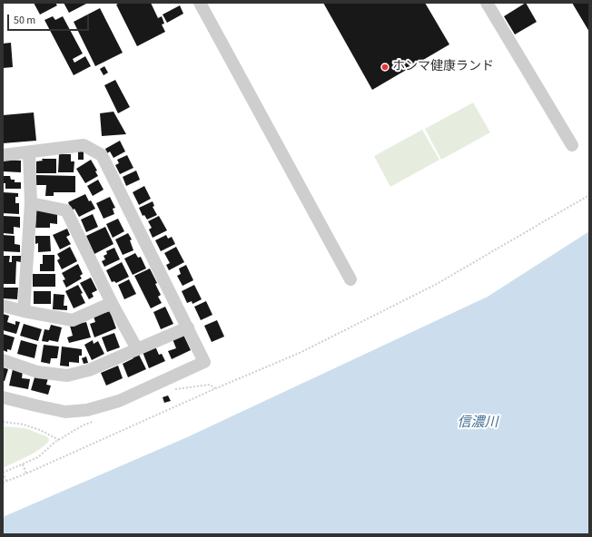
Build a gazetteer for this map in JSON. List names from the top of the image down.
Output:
{
  "water": ["信濃川"],
  "places": ["ホンマ健康ランド"],
  "scale_bar": "50 m"
}
